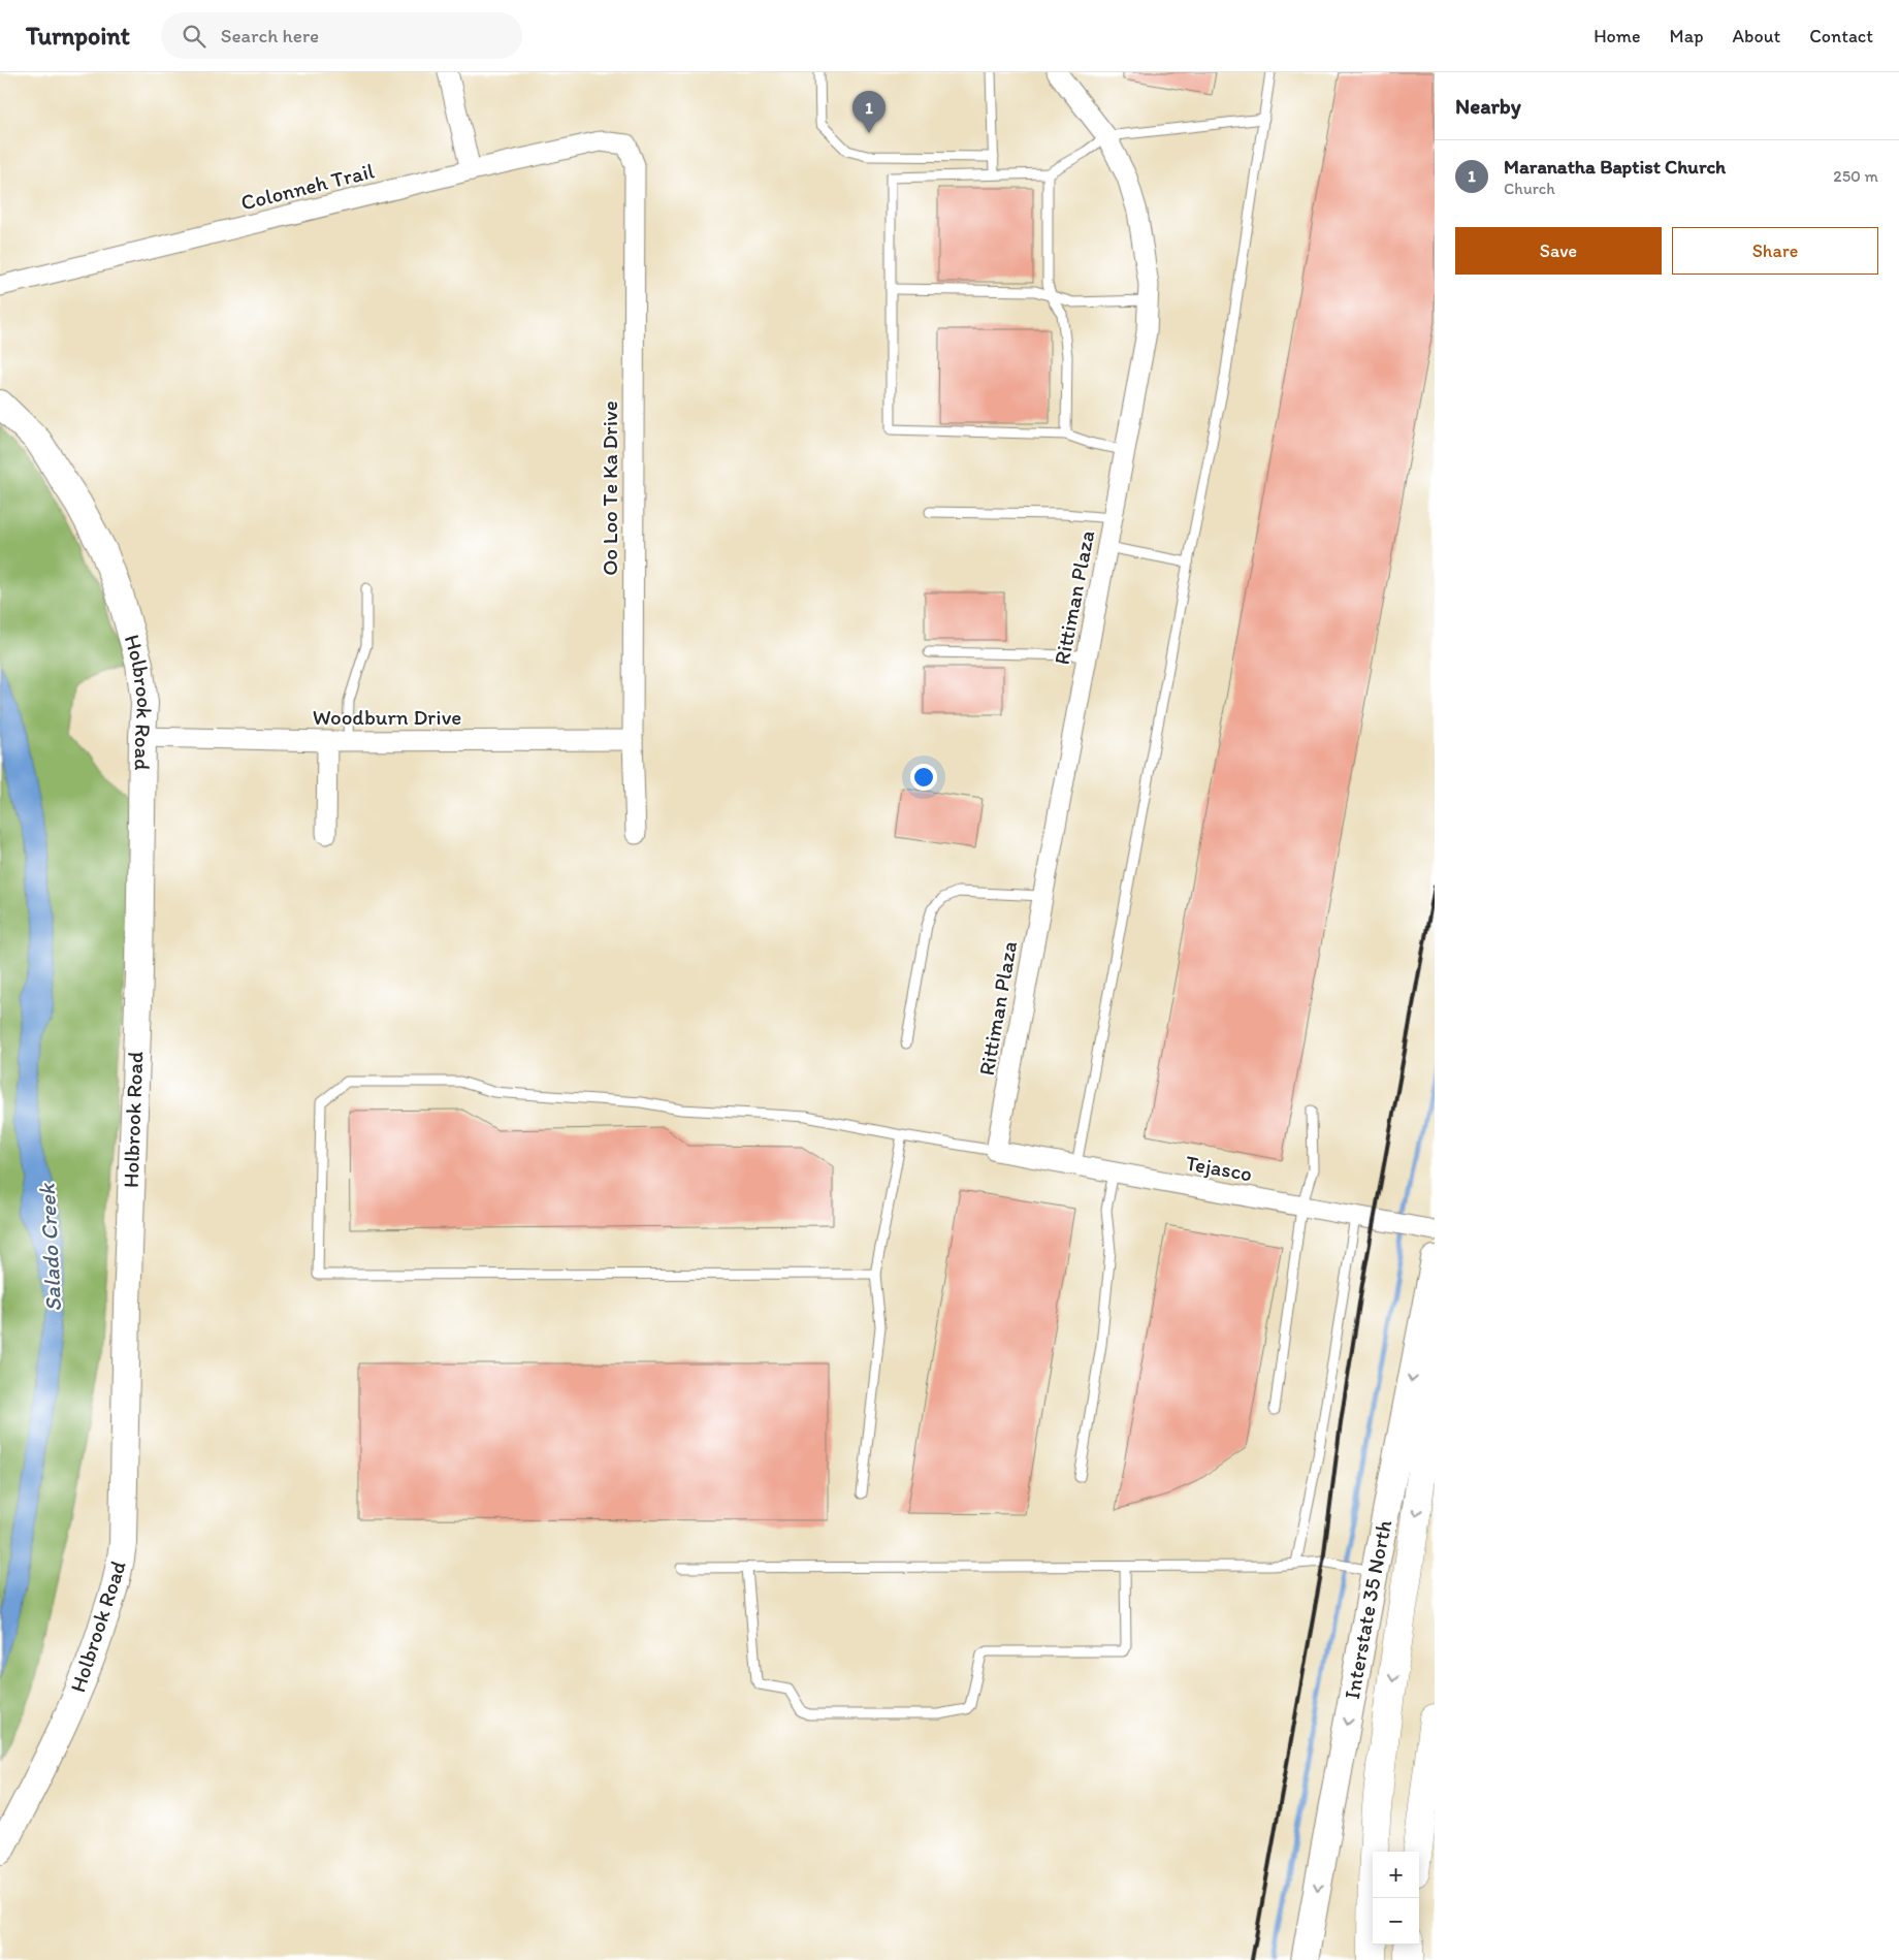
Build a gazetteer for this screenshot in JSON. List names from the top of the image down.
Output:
{
  "streets": {
    "street": [
      "Colonneh Trail",
      "Oo Loo Te Ka Drive",
      "Rittiman Plaza",
      "Holbrook Road",
      "Woodburn Drive",
      "Tejasco",
      "Interstate 35 North"
    ]
  },
  "crossings": [
    ["Colonneh Trail", "Oo Loo Te Ka Drive"],
    ["Oo Loo Te Ka Drive", "Woodburn Drive"],
    ["Rittiman Plaza", "Tejasco"],
    ["Holbrook Road", "Woodburn Drive"]
  ],
  "one_way": ["Interstate 35 North"],
  "water": ["Salado Creek"],
  "page": {
    "header": "Turnpoint",
    "search": "Search here",
    "nav": [
      "Home",
      "Map",
      "About",
      "Contact"
    ],
    "heading": "Nearby",
    "pins": "1",
    "list": [
      {
        "mark": "1",
        "name": "Maranatha Baptist Church",
        "note": "Church",
        "value": "250 m"
      }
    ],
    "buttons": ["Save", "Share"],
    "map_buttons": ["+", "−"]
  }
}
